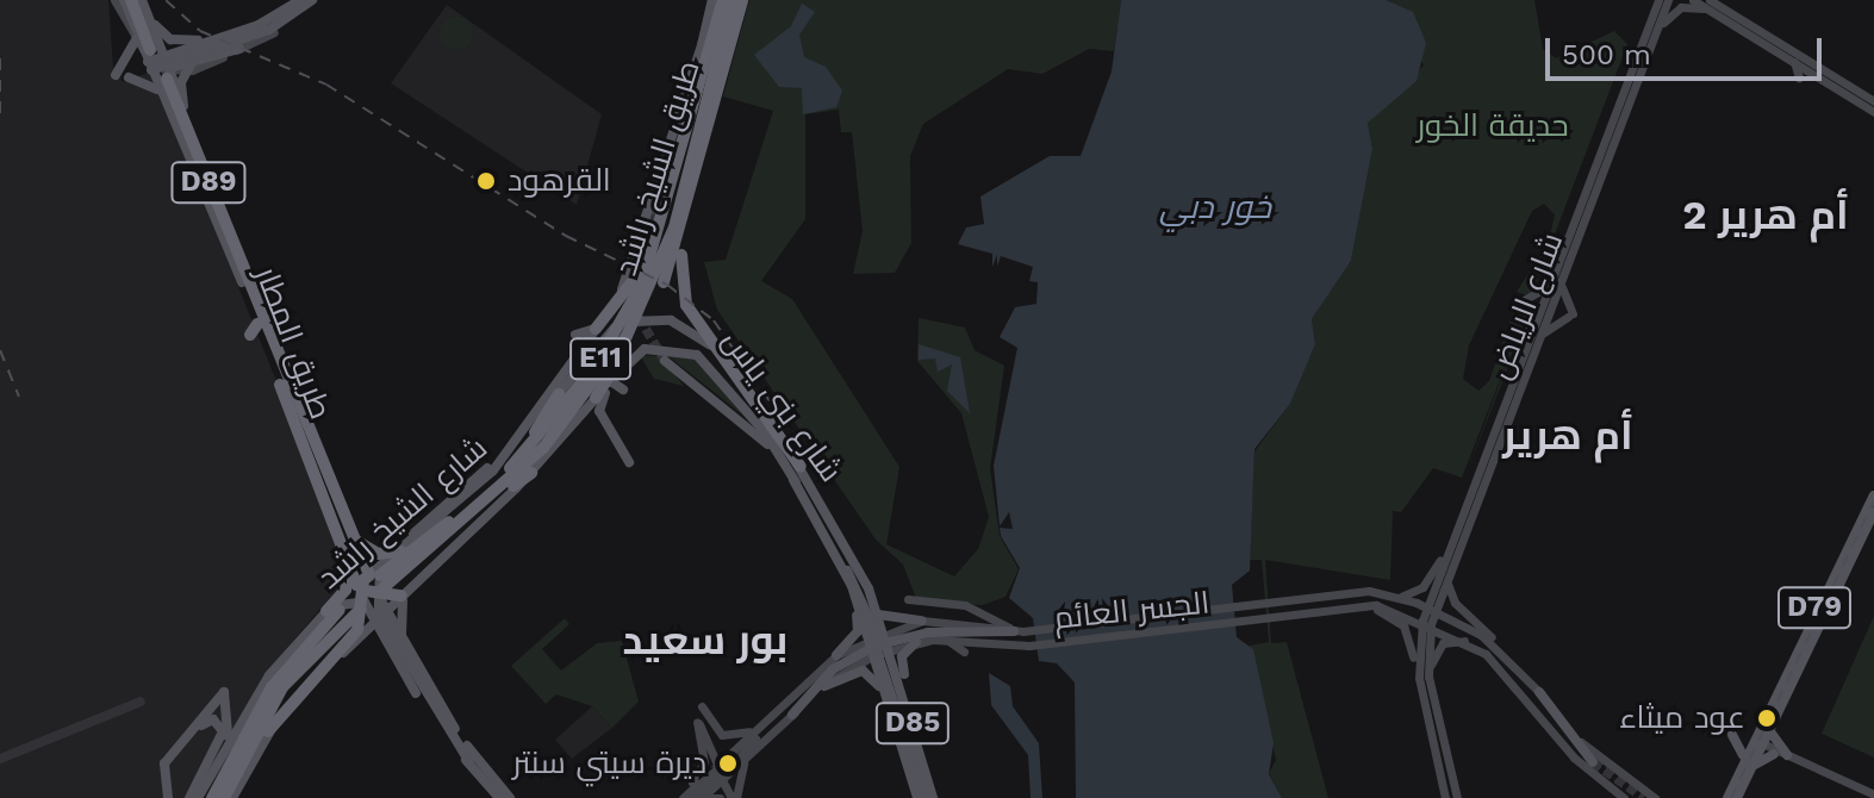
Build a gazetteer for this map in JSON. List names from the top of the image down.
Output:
{
  "streets": {
    "highway": [
      "طريق الشيخ راشد",
      "D89",
      "طريق المطار",
      "E11"
    ],
    "main road": [
      "شارع الرياض",
      "شارع بني ياس",
      "شارع الشيخ راشد",
      "D79",
      "الجسر العائم",
      "D85"
    ]
  },
  "crossings": [
    ["طريق الشيخ راشد", "طريق المطار"],
    ["طريق الشيخ راشد", "E11"],
    ["طريق الشيخ راشد", "شارع الشيخ راشد"],
    ["شارع الرياض", "الجسر العائم"],
    ["طريق المطار", "شارع الشيخ راشد"],
    ["شارع بني ياس", "شارع الشيخ راشد"],
    ["شارع بني ياس", "الجسر العائم"]
  ],
  "districts": ["أم هرير 2", "أم هرير", "بور سعيد"],
  "water": ["خور دبي"],
  "parks": ["حديقة الخور"],
  "places": ["القرهود", "عود ميثاء", "ديرة سيتي سنتر"],
  "scale_bar": "500 m"
}
